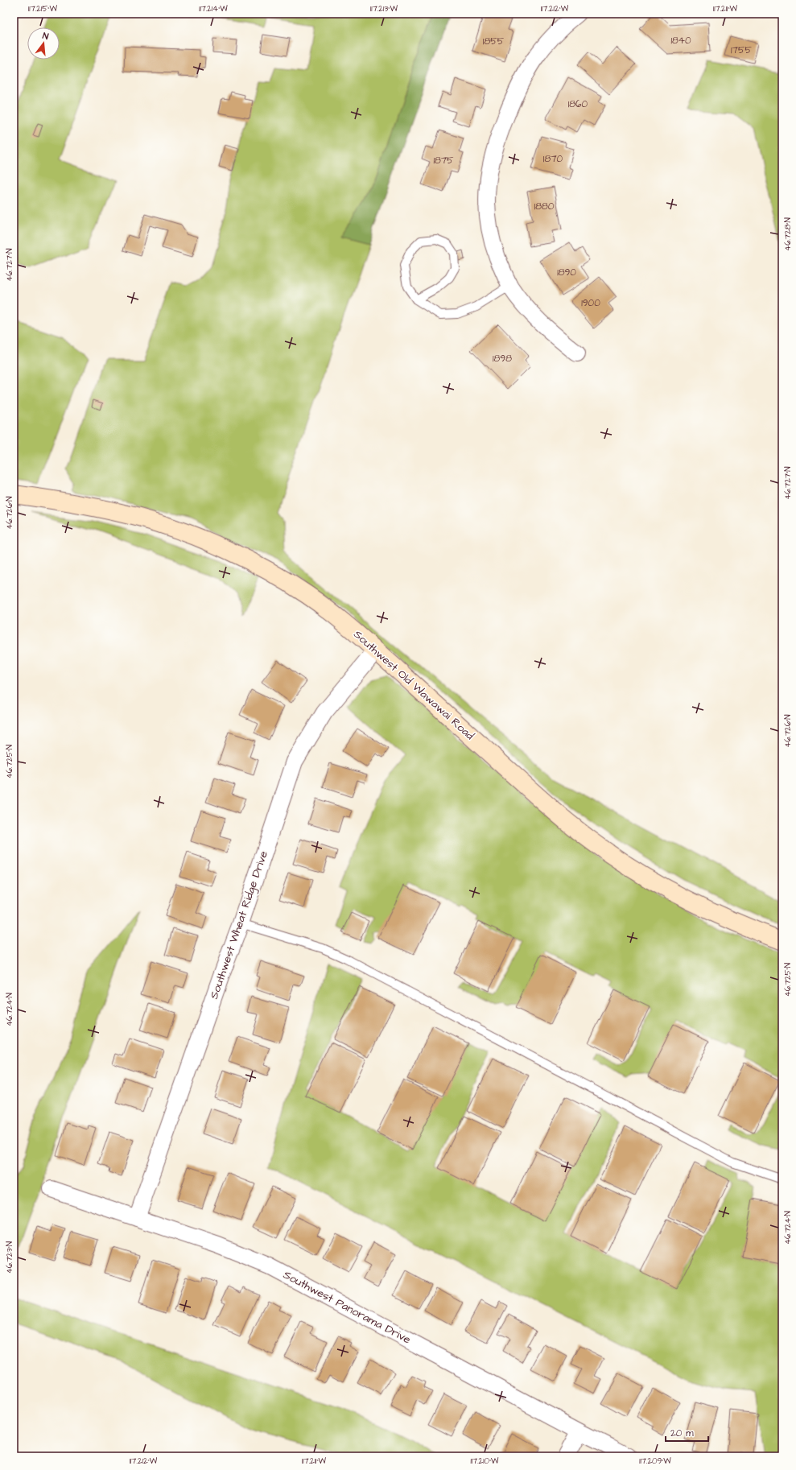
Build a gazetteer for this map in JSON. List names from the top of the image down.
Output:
{
  "streets": {
    "main road": ["Southwest Old Wawawai Road"],
    "street": ["Southwest Wheat Ridge Drive", "Southwest Panorama Drive"]
  },
  "crossings": [
    ["Southwest Old Wawawai Road", "Southwest Wheat Ridge Drive"],
    ["Southwest Wheat Ridge Drive", "Southwest Panorama Drive"]
  ],
  "house_numbers": [
    "1840",
    "1855",
    "1755",
    "1860",
    "1870",
    "1875",
    "1880",
    "1890",
    "1900",
    "1898"
  ],
  "scale_bar": "20 m",
  "north": "top",
  "coordinates": [
    "117.215°W",
    "117.214°W",
    "117.213°W",
    "117.212°W",
    "117.211°W",
    "46.728°N",
    "46.727°N",
    "46.726°N",
    "46.725°N",
    "46.724°N",
    "46.723°N",
    "117.210°W",
    "117.209°W"
  ]
}
